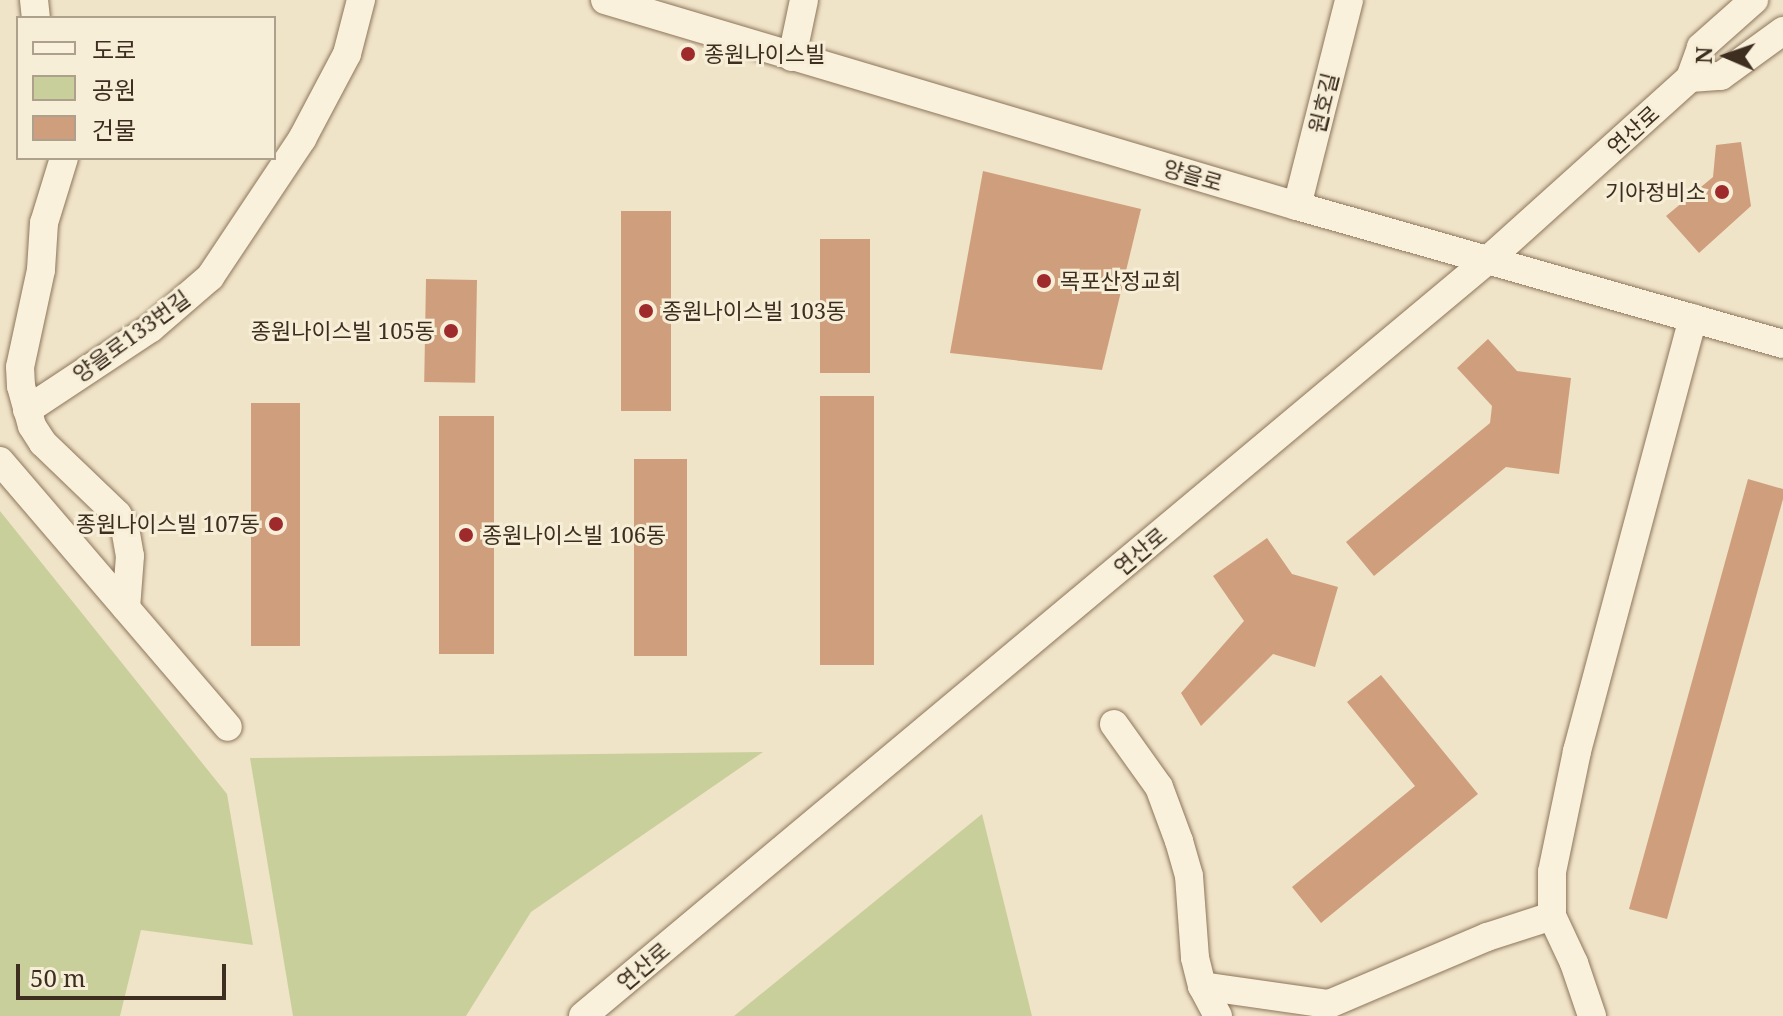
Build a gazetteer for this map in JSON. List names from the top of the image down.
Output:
{
  "streets": {
    "street": [
      "원호길",
      "연산로",
      "양을로",
      "양을로133번길"
    ]
  },
  "crossings": [
    ["원호길", "양을로"],
    ["연산로", "양을로"]
  ],
  "places": [
    "종원나이스빌",
    "기아정비소",
    "목포산정교회",
    "종원나이스빌 103동",
    "종원나이스빌 105동",
    "종원나이스빌 107동",
    "종원나이스빌 106동"
  ],
  "legend": ["도로", "공원", "건물"],
  "scale_bar": "50 m",
  "north": "left"
}
